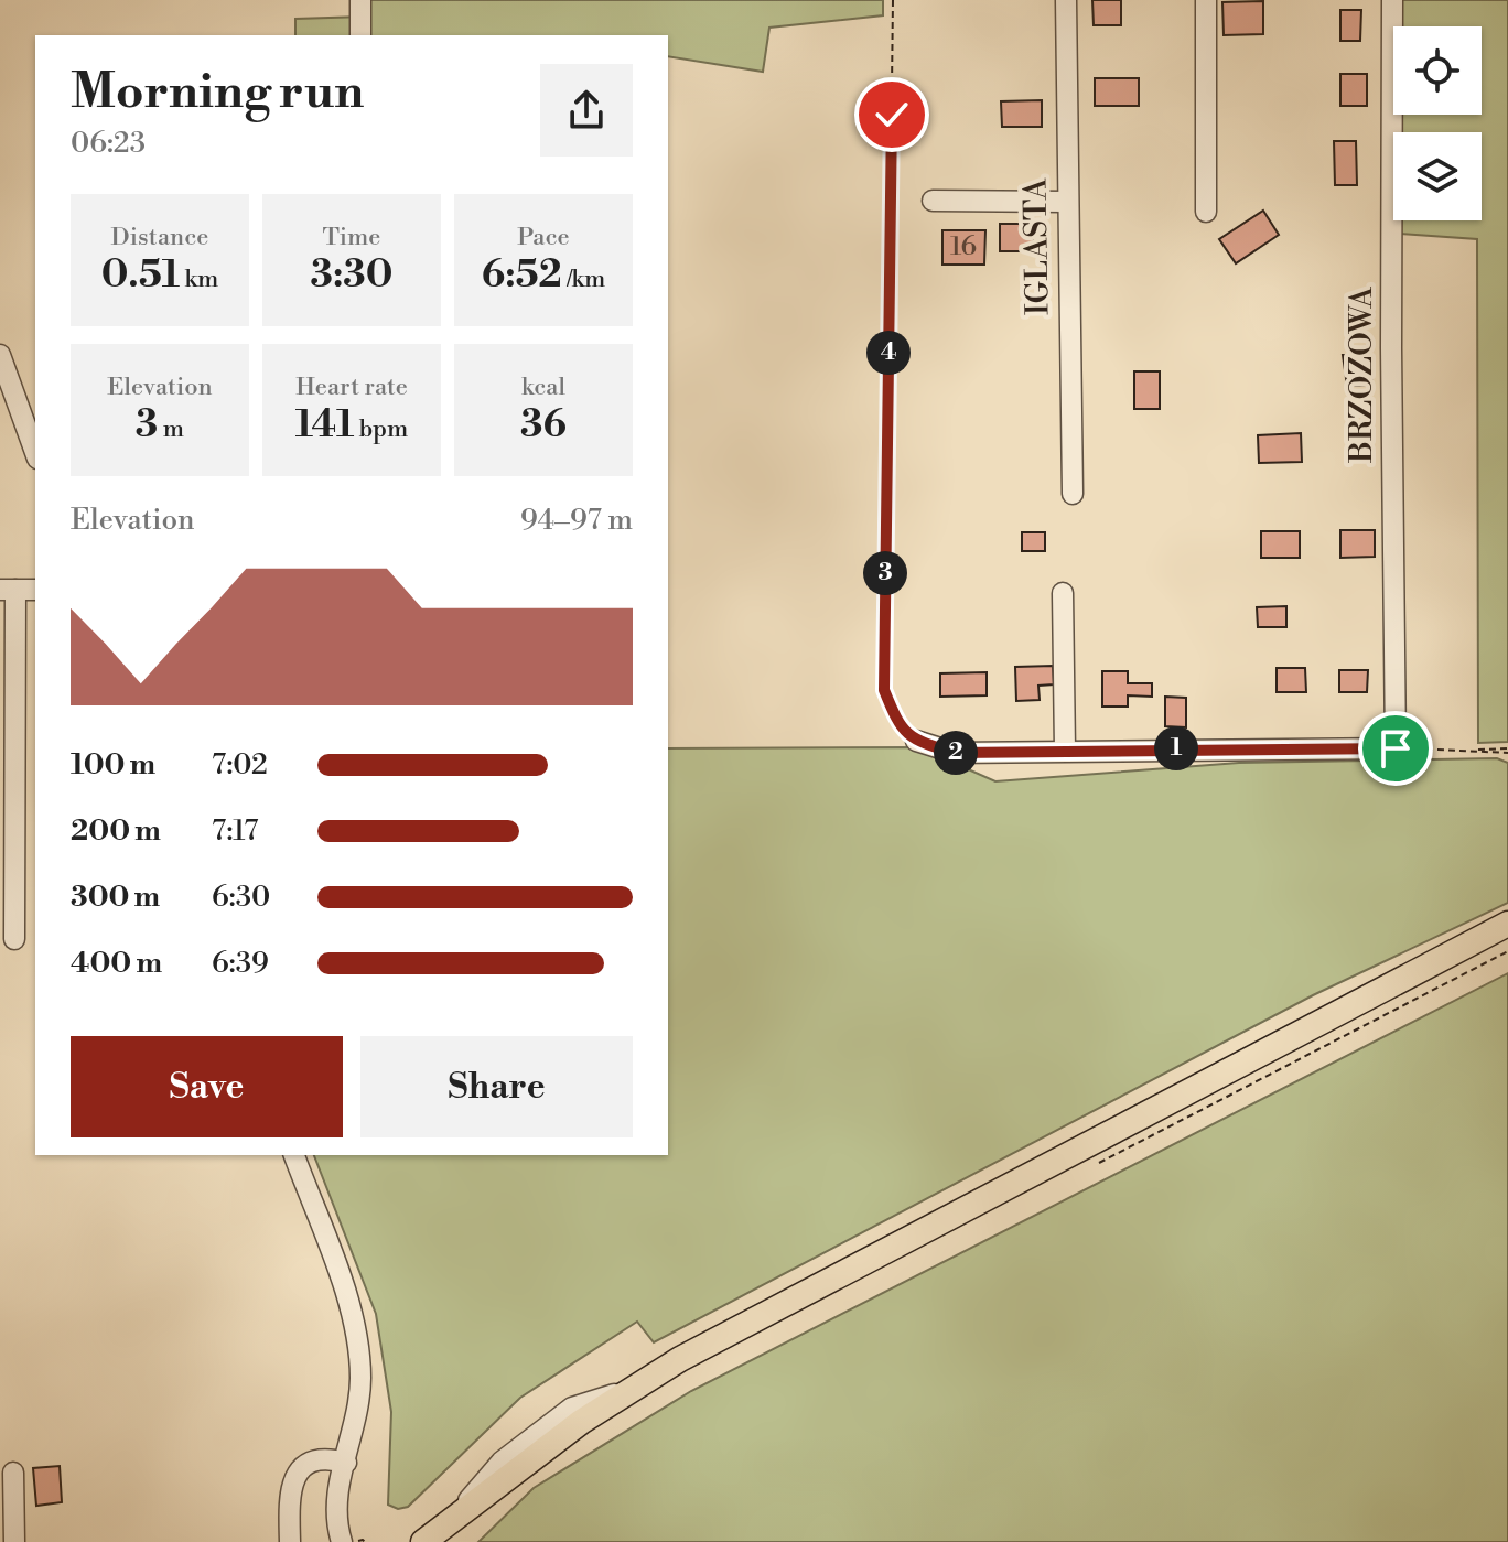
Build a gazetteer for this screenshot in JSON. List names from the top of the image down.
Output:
{
  "streets": {
    "street": ["IGLASTA", "BRZOZOWA"]
  },
  "house_numbers": ["16"],
  "page": {
    "heading": ["Morning run", "06:23"],
    "stats": [
      ["Distance", "0.51 km"],
      ["Time", "3:30"],
      ["Pace", "6:52 /km"],
      ["Elevation", "3 m"],
      ["Heart rate", "141 bpm"],
      ["kcal", "36"]
    ],
    "pins": [
      "4",
      "3",
      "1",
      "2"
    ],
    "chart": ["Elevation", "94–97 m"],
    "list": [
      {
        "name": "100 m",
        "note": "7:02"
      },
      {
        "name": "200 m",
        "note": "7:17"
      },
      {
        "name": "300 m",
        "note": "6:30"
      },
      {
        "name": "400 m",
        "note": "6:39"
      }
    ],
    "buttons": ["Save", "Share"]
  }
}
